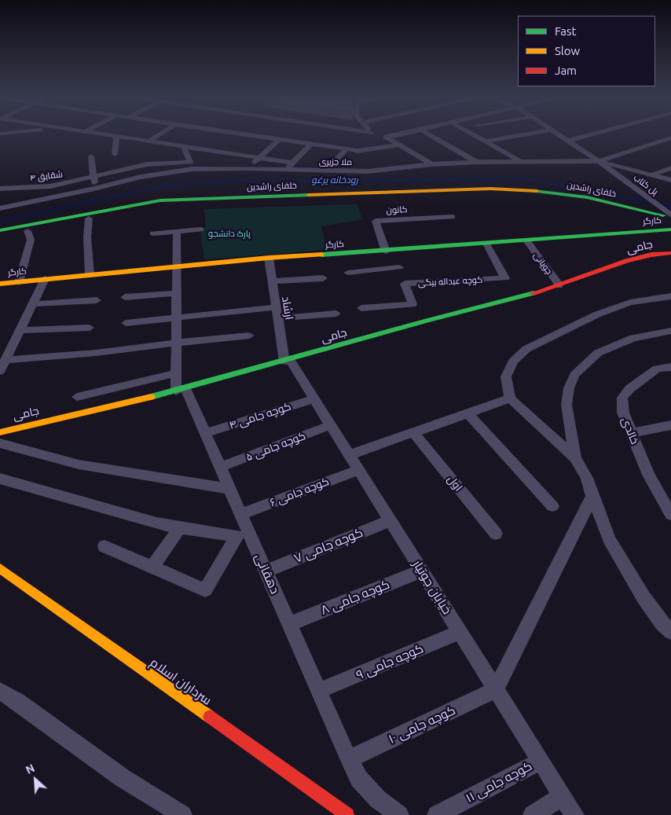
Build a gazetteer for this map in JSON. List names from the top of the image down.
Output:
{
  "streets": {
    "street": [
      "ملا جزیری",
      "شقایق ۴",
      "پل کتاب",
      "خلفای راشدین",
      "کانون",
      "کارگر",
      "جامی",
      "چوپانی",
      "کوچه عبداله بیگی",
      "ارشاد",
      "کوچه جامی ۴",
      "خالدی",
      "کوچه جامی ۵",
      "اول",
      "کوچه جامی ۶",
      "کوچه جامی ۷",
      "دهقانی",
      "خیابان جوتیار",
      "کوچه جامی ۸",
      "کوچه جامی ۹",
      "سرداران اسلام",
      "کوچه جامی ۱۰",
      "کوچه جامی ۱۱"
    ]
  },
  "crossings": [
    ["ملا جزیری", "پل کتاب"],
    ["پل کتاب", "خلفای راشدین"],
    ["کانون", "کارگر"],
    ["کارگر", "چوپانی"],
    ["کارگر", "کوچه عبداله بیگی"],
    ["کارگر", "ارشاد"],
    ["کارگر", "دهقانی"],
    ["جامی", "چوپانی"],
    ["جامی", "ارشاد"],
    ["جامی", "دهقانی"],
    ["جامی", "خیابان جوتیار"],
    ["ارشاد", "خیابان جوتیار"],
    ["کوچه جامی ۴", "دهقانی"],
    ["کوچه جامی ۴", "خیابان جوتیار"],
    ["کوچه جامی ۵", "دهقانی"],
    ["کوچه جامی ۵", "خیابان جوتیار"],
    ["کوچه جامی ۶", "دهقانی"],
    ["کوچه جامی ۶", "خیابان جوتیار"],
    ["کوچه جامی ۷", "دهقانی"],
    ["کوچه جامی ۷", "خیابان جوتیار"],
    ["دهقانی", "کوچه جامی ۸"],
    ["دهقانی", "کوچه جامی ۹"],
    ["دهقانی", "کوچه جامی ۱۰"],
    ["خیابان جوتیار", "کوچه جامی ۸"],
    ["خیابان جوتیار", "کوچه جامی ۹"],
    ["خیابان جوتیار", "کوچه جامی ۱۰"],
    ["خیابان جوتیار", "کوچه جامی ۱۱"]
  ],
  "water": ["رودخانه یرغو"],
  "parks": ["پارک دانشجو"],
  "legend": ["Fast", "Slow", "Jam"],
  "north": "top left"
}
